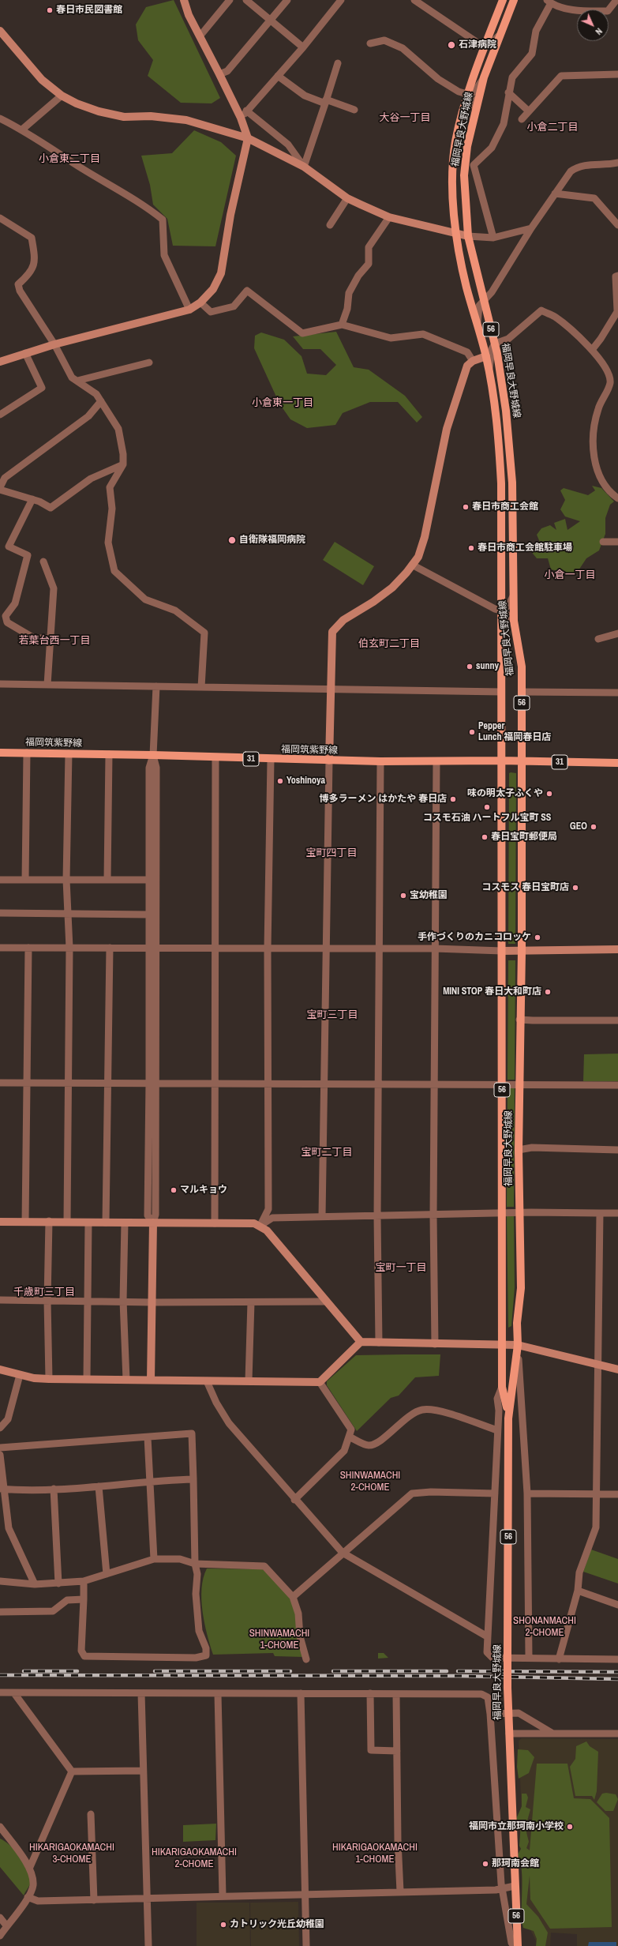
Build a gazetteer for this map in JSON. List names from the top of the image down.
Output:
{
  "streets": {
    "main road": [
      "福岡早良大野城線",
      "56",
      "福岡筑紫野線",
      "31"
    ]
  },
  "crossings": [
    ["福岡早良大野城線", "福岡筑紫野線"]
  ],
  "districts": [
    "大谷一丁目",
    "小倉二丁目",
    "小倉東二丁目",
    "小倉東一丁目",
    "小倉一丁目",
    "若葉台西一丁目",
    "伯玄町二丁目",
    "宝町四丁目",
    "宝町三丁目",
    "宝町二丁目",
    "宝町一丁目",
    "千歳町三丁目",
    "SHINWAMACHI 2-CHOME",
    "SHONANMACHI 2-CHOME",
    "SHINWAMACHI 1-CHOME",
    "HIKARIGAOKAMACHI 3-CHOME",
    "HIKARIGAOKAMACHI 1-CHOME",
    "HIKARIGAOKAMACHI 2-CHOME"
  ],
  "places": [
    "春日市民図書館",
    "石津病院",
    "春日市商工会館",
    "自衛隊福岡病院",
    "春日市商工会館駐車場",
    "sunny",
    "Pepper Lunch 福岡春日店",
    "Yoshinoya",
    "味の明太子ふくや",
    "博多ラーメン はかたや 春日店",
    "コスモ石油 ハートフル宝町 SS",
    "GEO",
    "春日宝町郵便局",
    "コスモス 春日宝町店",
    "宝幼稚園",
    "手作づくりのカニコロッケ",
    "MINI STOP 春日大和町店",
    "マルキョウ",
    "福岡市立那珂南小学校",
    "那珂南会館",
    "カトリック光丘幼稚園"
  ],
  "north": "bottom right"
}
